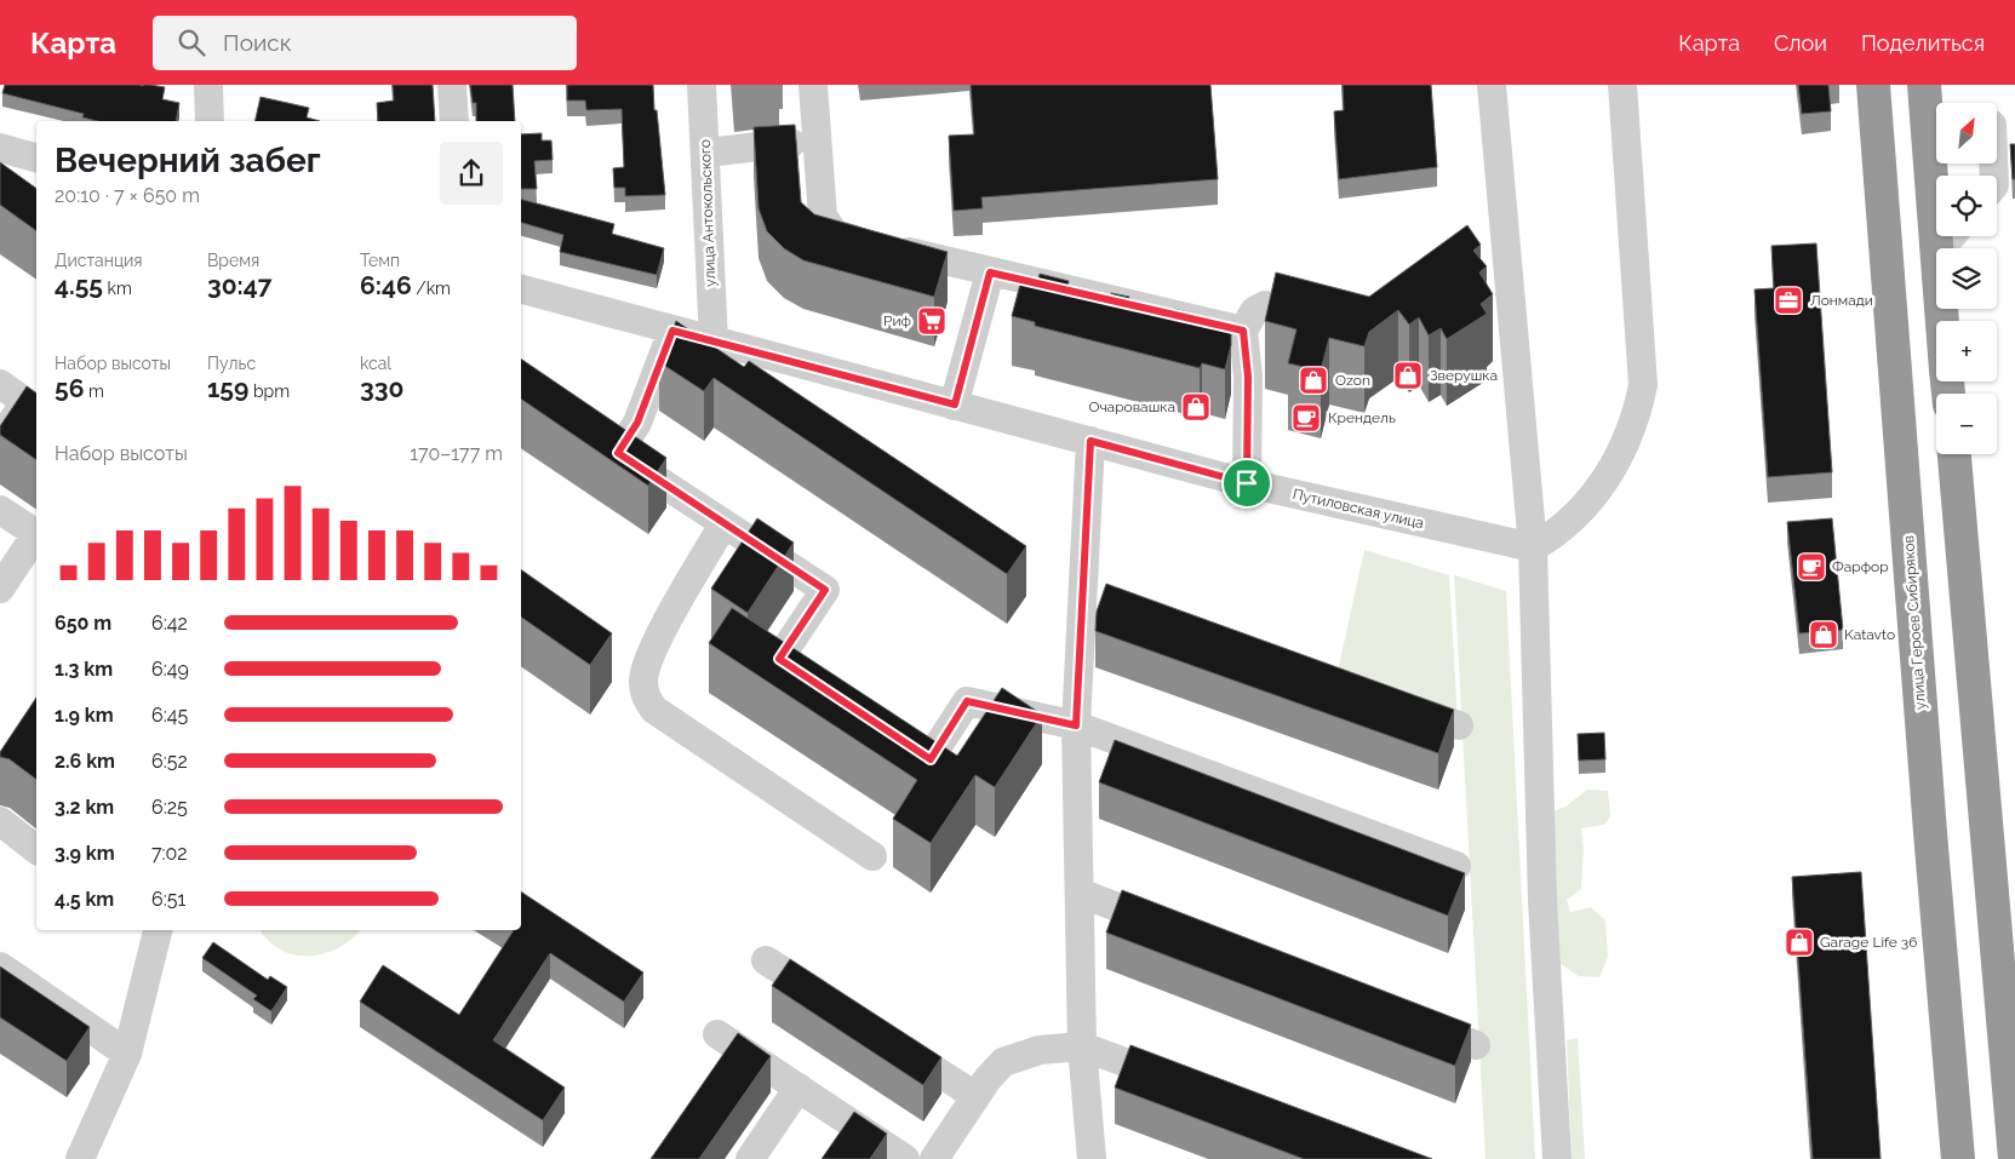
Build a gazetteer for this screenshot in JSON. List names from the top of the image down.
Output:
{
  "streets": {
    "highway": ["улица Героев Сибиряков"],
    "street": ["улица Антокольского", "Путиловская улица"]
  },
  "crossings": [
    ["улица Антокольского", "Путиловская улица"]
  ],
  "places": {
    "office": ["Лонмади"],
    "supermarket": ["Риф"],
    "shop": [
      "Зверушка",
      "Ozon",
      "Очаровашка",
      "Katavto",
      "Garage Life 36"
    ],
    "cafe": ["Крендель", "Фарфор"]
  },
  "north": "top right",
  "page": {
    "header": "Карта",
    "search": "Поиск",
    "nav": ["Карта", "Слои", "Поделиться"],
    "map_buttons": ["+", "−"],
    "heading": ["Вечерний забег", "20:10 · 7 × 650 m"],
    "stats": [
      ["Дистанция", "4.55 km"],
      ["Время", "30:47"],
      ["Темп", "6:46 /km"],
      ["Набор высоты", "56 m"],
      ["Пульс", "159 bpm"],
      ["kcal", "330"]
    ],
    "chart": ["Набор высоты", "170–177 m"],
    "list": [
      {
        "name": "650 m",
        "note": "6:42"
      },
      {
        "name": "1.3 km",
        "note": "6:49"
      },
      {
        "name": "1.9 km",
        "note": "6:45"
      },
      {
        "name": "2.6 km",
        "note": "6:52"
      },
      {
        "name": "3.2 km",
        "note": "6:25"
      },
      {
        "name": "3.9 km",
        "note": "7:02"
      },
      {
        "name": "4.5 km",
        "note": "6:51"
      }
    ]
  }
}
